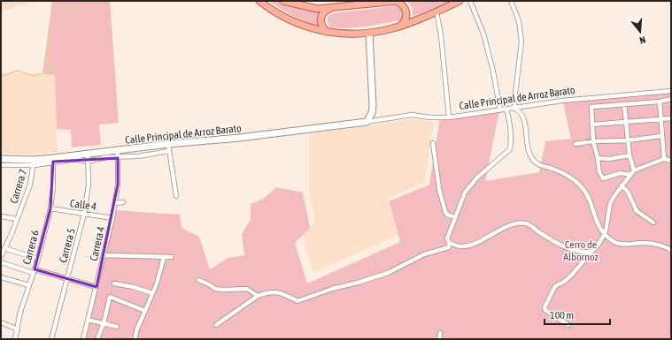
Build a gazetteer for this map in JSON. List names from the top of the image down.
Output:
{
  "streets": {
    "street": [
      "Calle Principal de Arroz Barato",
      "Carrera 7",
      "Calle 4",
      "Carrera 4",
      "Carrera 5",
      "Carrera 6"
    ]
  },
  "crossings": [
    ["Calle Principal de Arroz Barato", "Carrera 7"],
    ["Calle Principal de Arroz Barato", "Carrera 4"],
    ["Calle Principal de Arroz Barato", "Carrera 5"],
    ["Calle Principal de Arroz Barato", "Carrera 6"],
    ["Calle 4", "Carrera 4"],
    ["Calle 4", "Carrera 5"],
    ["Calle 4", "Carrera 6"]
  ],
  "parks": ["Cerro de Albornoz"],
  "scale_bar": "100 m",
  "north": "bottom"
}
